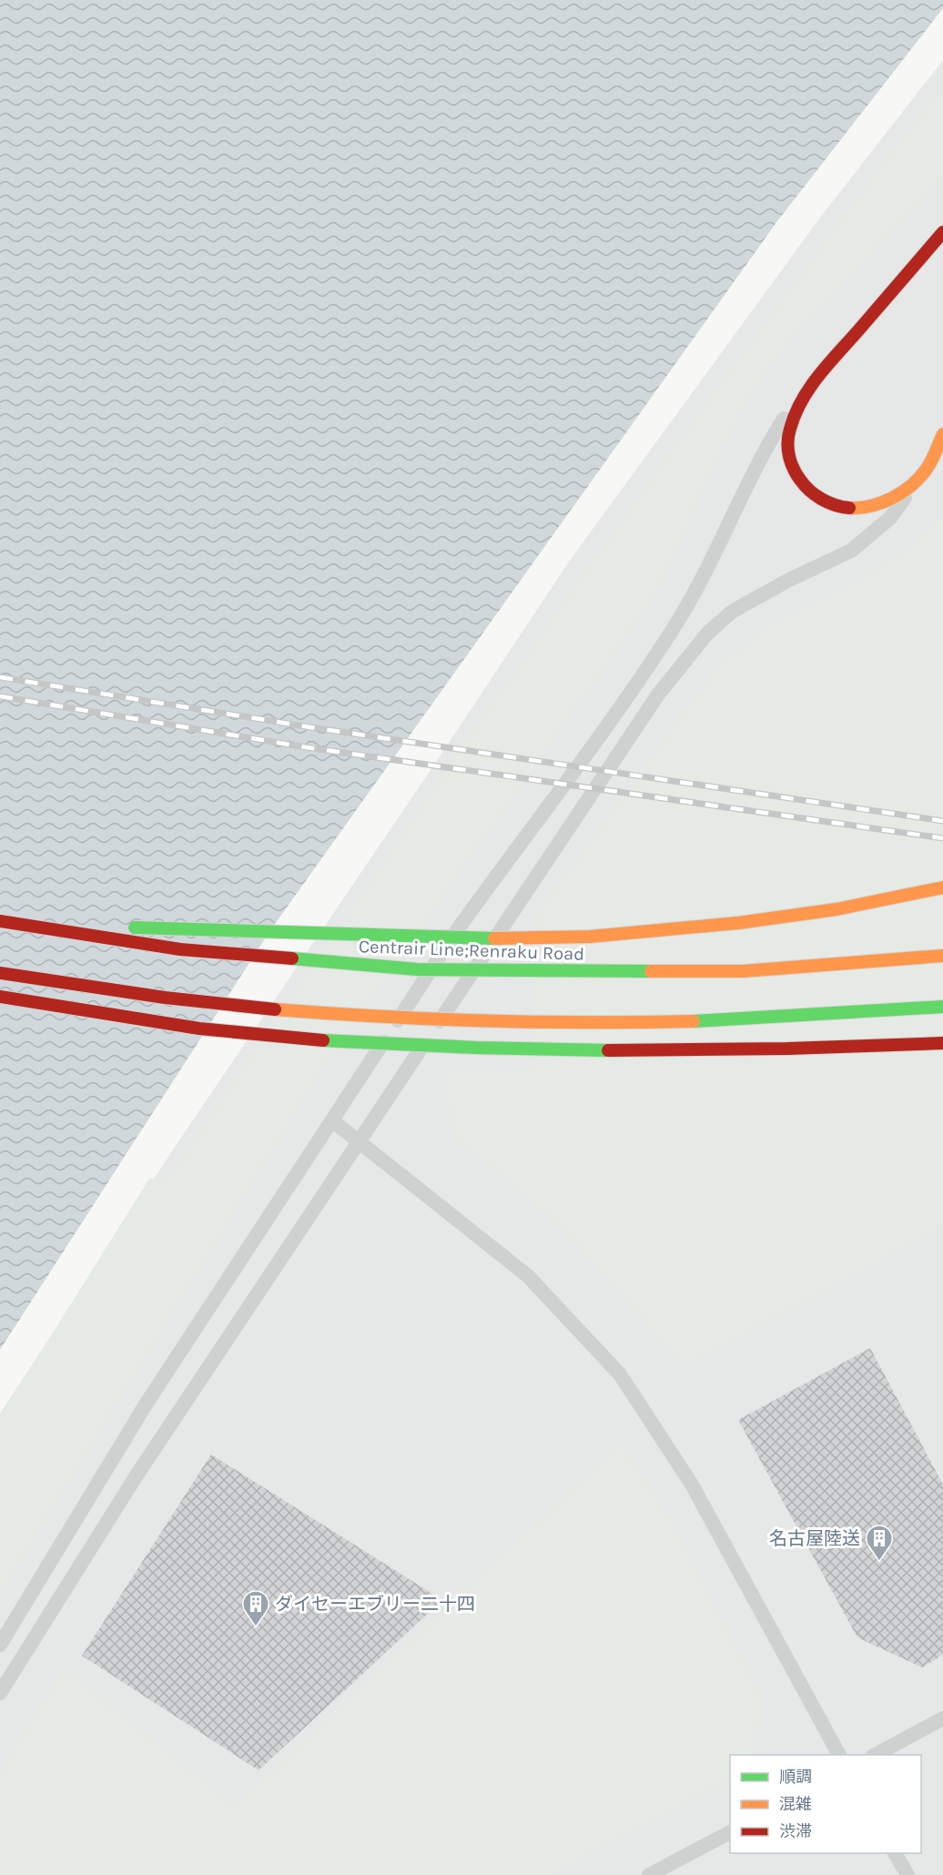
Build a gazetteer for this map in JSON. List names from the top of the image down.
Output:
{
  "streets": {
    "main road": ["Centrair Line;Renraku Road"]
  },
  "places": {
    "building": ["名古屋陸送", "ダイセーエブリー二十四"]
  },
  "legend": ["順調", "混雑", "渋滞"]
}
